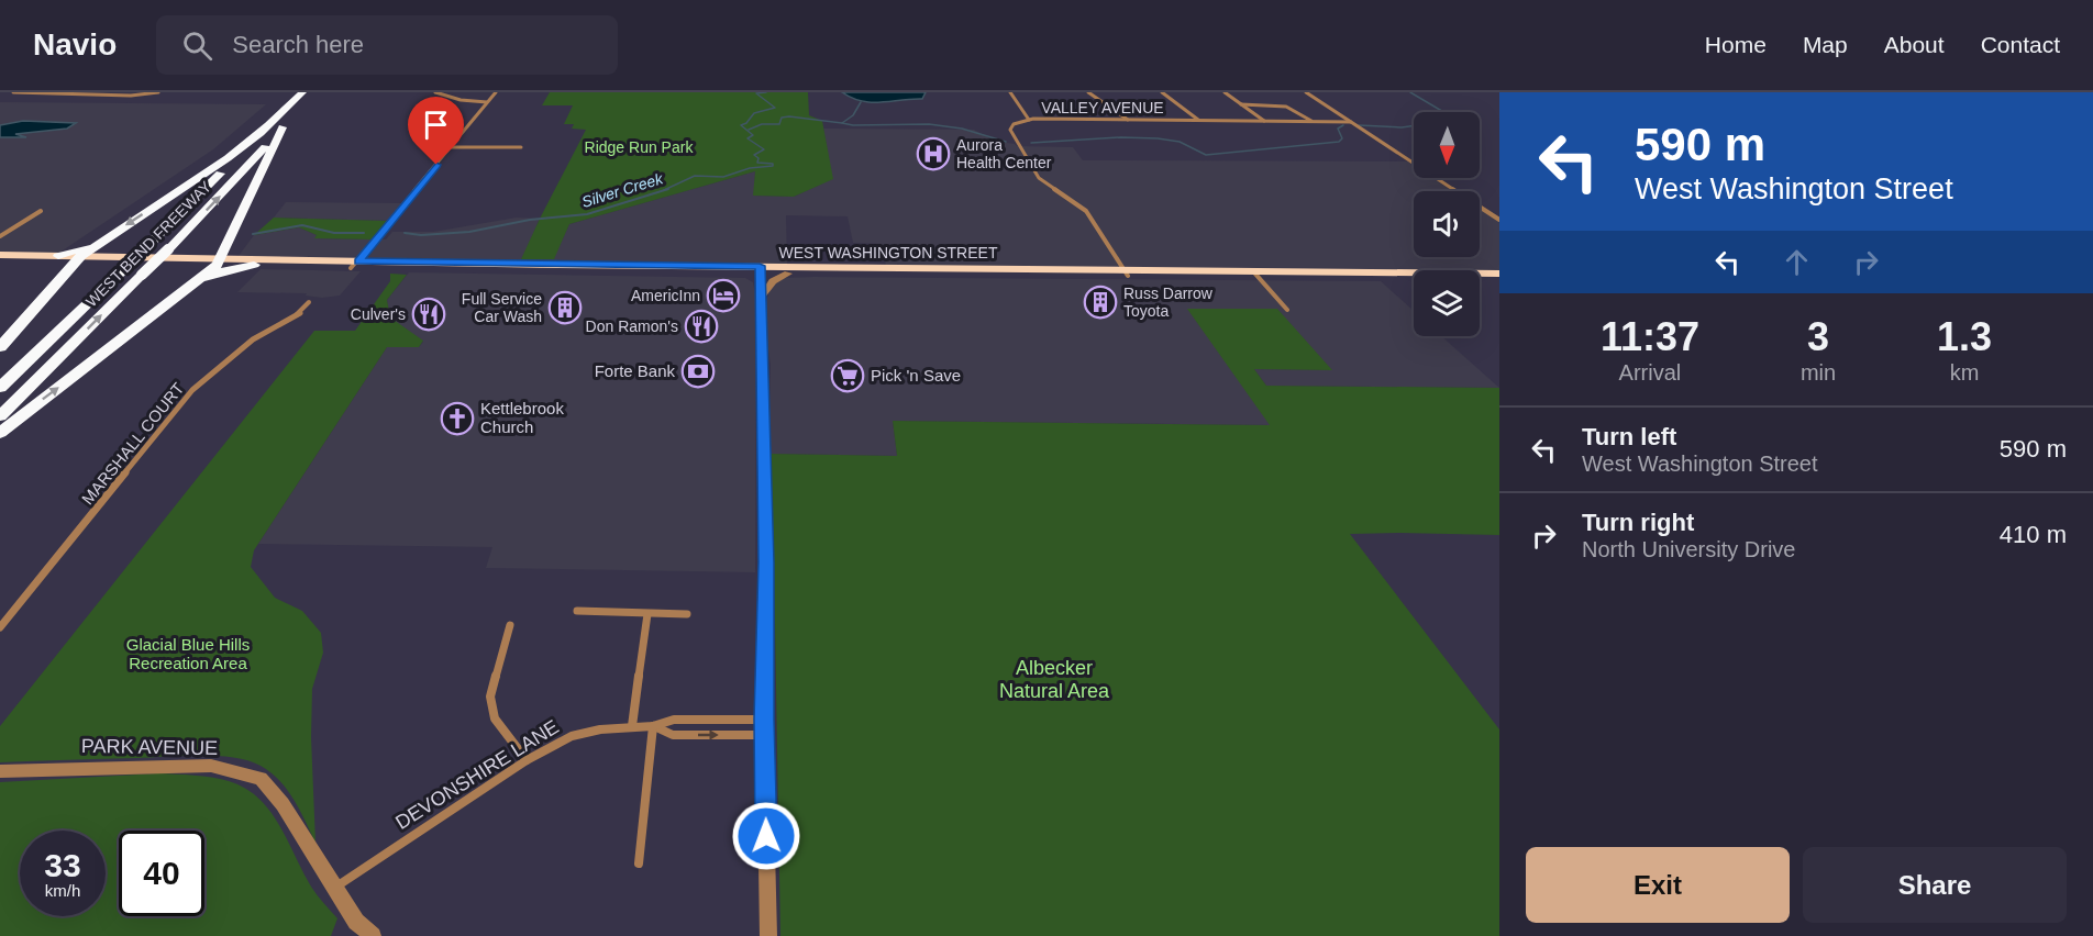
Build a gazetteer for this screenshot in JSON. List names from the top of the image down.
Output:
{
  "streets": {
    "highway": ["WEST BEND FREEWAY"],
    "main road": ["WEST WASHINGTON STREET"],
    "street": [
      "VALLEY AVENUE",
      "MARSHALL COURT",
      "PARK AVENUE",
      "DEVONSHIRE LANE"
    ]
  },
  "crossings": [
    ["VALLEY AVENUE", "WEST WASHINGTON STREET"],
    ["PARK AVENUE", "DEVONSHIRE LANE"]
  ],
  "water": ["Silver Creek"],
  "parks": ["Ridge Run Park", "Glacial Blue Hills Recreation Area", "Albecker Natural Area"],
  "places": {
    "hospital": ["Aurora Health Center"],
    "hotel": ["AmericInn"],
    "building": ["Russ Darrow Toyota", "Full Service Car Wash"],
    "restaurant": ["Culver's", "Don Ramon's"],
    "bank": ["Forte Bank"],
    "supermarket": ["Pick 'n Save"],
    "church": ["Kettlebrook Church"]
  },
  "north": "bottom",
  "page": {
    "header": "Navio",
    "search": "Search here",
    "nav": [
      "Home",
      "Map",
      "About",
      "Contact"
    ],
    "turn": ["590 m", "West Washington Street"],
    "eta": [
      "11:37",
      "Arrival",
      "3",
      "min",
      "1.3",
      "km"
    ],
    "list": [
      {
        "name": "Turn left",
        "note": "West Washington Street",
        "value": "590 m"
      },
      {
        "name": "Turn right",
        "note": "North University Drive",
        "value": "410 m"
      }
    ],
    "speed": "33 km/h",
    "limit": "40",
    "buttons": ["Exit", "Share"]
  }
}
